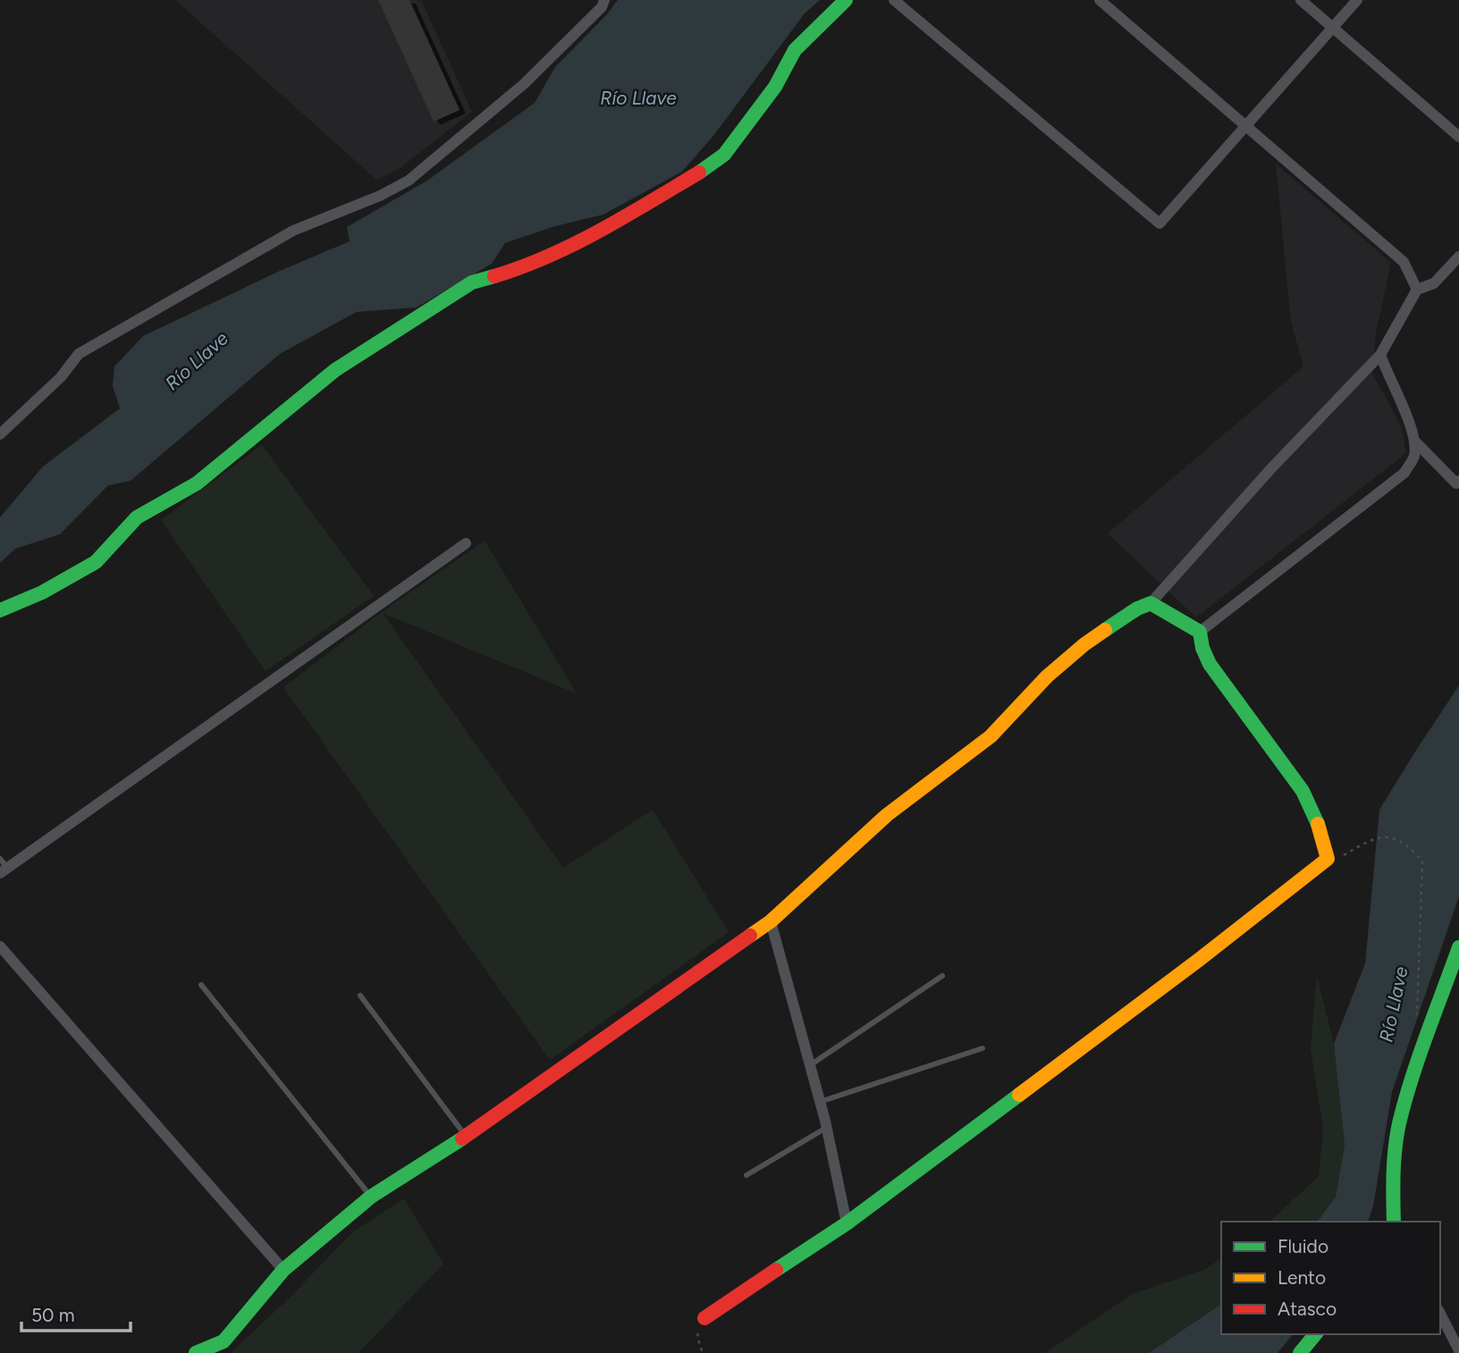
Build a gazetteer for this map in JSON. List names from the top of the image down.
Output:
{
  "water": ["Río Llave"],
  "legend": ["Fluido", "Lento", "Atasco"],
  "scale_bar": "50 m"
}
